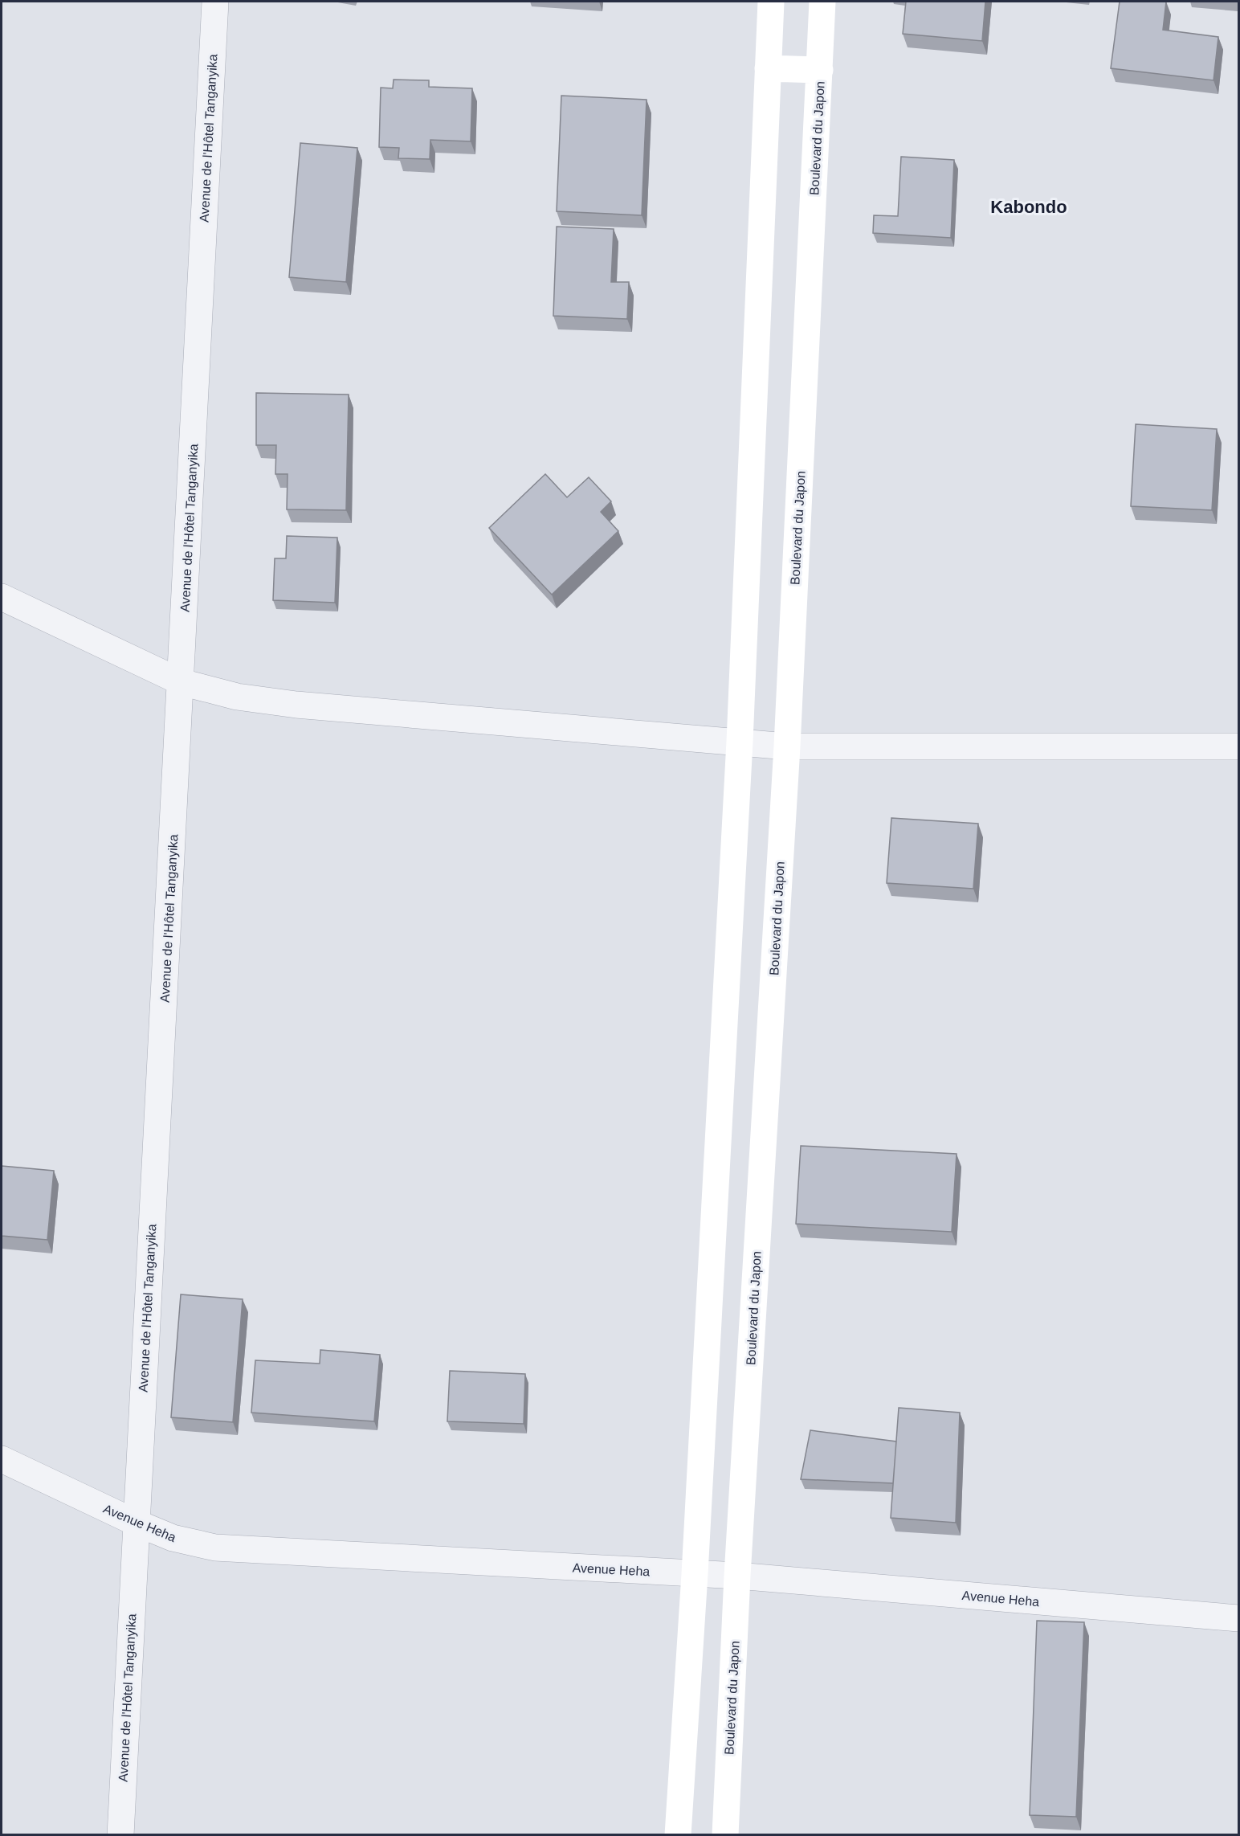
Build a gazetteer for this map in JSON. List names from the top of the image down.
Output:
{
  "streets": {
    "main road": ["Boulevard du Japon"],
    "street": ["Avenue de l'Hôtel Tanganyika", "Avenue Heha"]
  },
  "crossings": [
    ["Avenue de l'Hôtel Tanganyika", "Avenue Heha"],
    ["Boulevard du Japon", "Avenue Heha"]
  ],
  "districts": ["Kabondo"]
}
